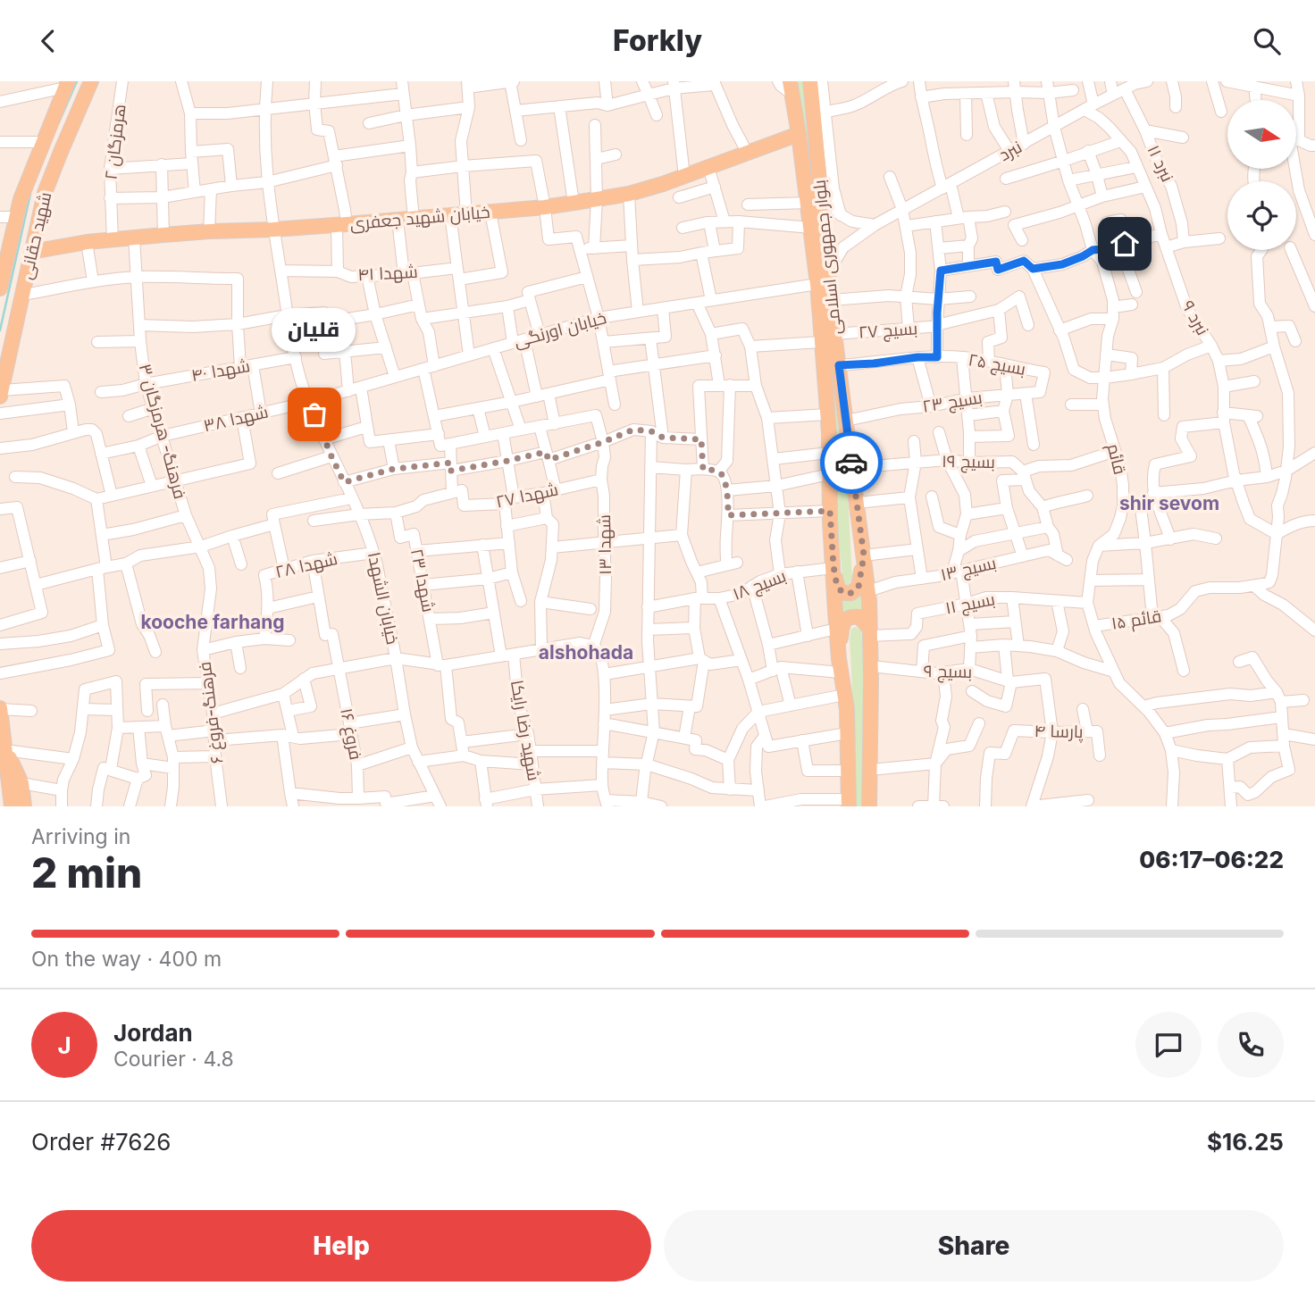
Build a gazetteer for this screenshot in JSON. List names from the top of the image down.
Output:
{
  "streets": {
    "main road": ["خیابان شهید جعفری", "شهید حقانی", "بلوار جمهوری اسلامی"],
    "street": [
      "هرمزگان ۲",
      "نبرد",
      "نبرد ۱۱",
      "شهدا ۴۱",
      "نبرد ۹",
      "خیابان اورنگی",
      "بسیج ۲۷",
      "بسیج ۲۵",
      "شهدا ۴۰",
      "بسیج ۲۳",
      "شهدا ۳۸",
      "فرهنگ- هرمزگان ۳",
      "قائم",
      "بسیج ۱۹",
      "شهدا ۲۷",
      "شهدا ۱۳",
      "شهدا ۲۸",
      "بسیج ۱۳",
      "شهدا ۲۳",
      "بسیج ۱۸",
      "خیابان الشهدا",
      "بسیج ۱۱",
      "قائم ۱۵",
      "بسیج ۹",
      "فرهنگ-فروغ ۶",
      "شهید رضا رایکا",
      "پارسا ۴",
      "فروغ ۱۶"
    ]
  },
  "crossings": [
    ["هرمزگان ۲", "خیابان شهید جعفری"],
    ["نبرد", "نبرد ۱۱"],
    ["نبرد", "بلوار جمهوری اسلامی"],
    ["نبرد", "نبرد ۹"],
    ["نبرد", "قائم"],
    ["خیابان شهید جعفری", "شهید حقانی"],
    ["خیابان شهید جعفری", "بلوار جمهوری اسلامی"],
    ["خیابان شهید جعفری", "فرهنگ- هرمزگان ۳"],
    ["خیابان شهید جعفری", "خیابان الشهدا"],
    ["بلوار جمهوری اسلامی", "خیابان اورنگی"],
    ["بلوار جمهوری اسلامی", "بسیج ۲۷"],
    ["بلوار جمهوری اسلامی", "بسیج ۲۵"],
    ["بلوار جمهوری اسلامی", "بسیج ۲۳"],
    ["بلوار جمهوری اسلامی", "بسیج ۱۹"],
    ["بلوار جمهوری اسلامی", "بسیج ۱۳"],
    ["بلوار جمهوری اسلامی", "بسیج ۱۸"],
    ["بلوار جمهوری اسلامی", "بسیج ۱۱"],
    ["بلوار جمهوری اسلامی", "بسیج ۹"],
    ["شهدا ۴۱", "خیابان الشهدا"],
    ["خیابان اورنگی", "شهدا ۳۸"],
    ["خیابان اورنگی", "خیابان الشهدا"],
    ["بسیج ۲۵", "بسیج ۲۳"],
    ["شهدا ۴۰", "فرهنگ- هرمزگان ۳"],
    ["شهدا ۴۰", "خیابان الشهدا"],
    ["شهدا ۳۸", "فرهنگ- هرمزگان ۳"],
    ["شهدا ۳۸", "خیابان الشهدا"],
    ["فرهنگ- هرمزگان ۳", "فرهنگ-فروغ ۶"],
    ["قائم", "بسیج ۱۹"],
    ["قائم", "بسیج ۱۱"],
    ["قائم", "قائم ۱۵"],
    ["شهدا ۲۷", "شهدا ۱۳"],
    ["شهدا ۱۳", "خیابان الشهدا"],
    ["شهدا ۲۸", "خیابان الشهدا"],
    ["شهدا ۲۸", "فروغ ۱۶"],
    ["شهدا ۲۳", "خیابان الشهدا"],
    ["خیابان الشهدا", "شهید رضا رایکا"],
    ["بسیج ۹", "پارسا ۴"]
  ],
  "districts": ["shir sevom", "kooche farhang", "alshohada"],
  "places": ["قلیان"],
  "north": "right",
  "page": {
    "header": "Forkly",
    "bubble": "قلیان",
    "heading": ["2 min", "Arriving in", "06:17–06:22"],
    "panel": [
      "Jordan",
      "Courier · 4.8",
      "Order #7626",
      "$16.25"
    ],
    "bar": "On the way · 400 m",
    "round": "J",
    "buttons": ["Help", "Share"]
  }
}
